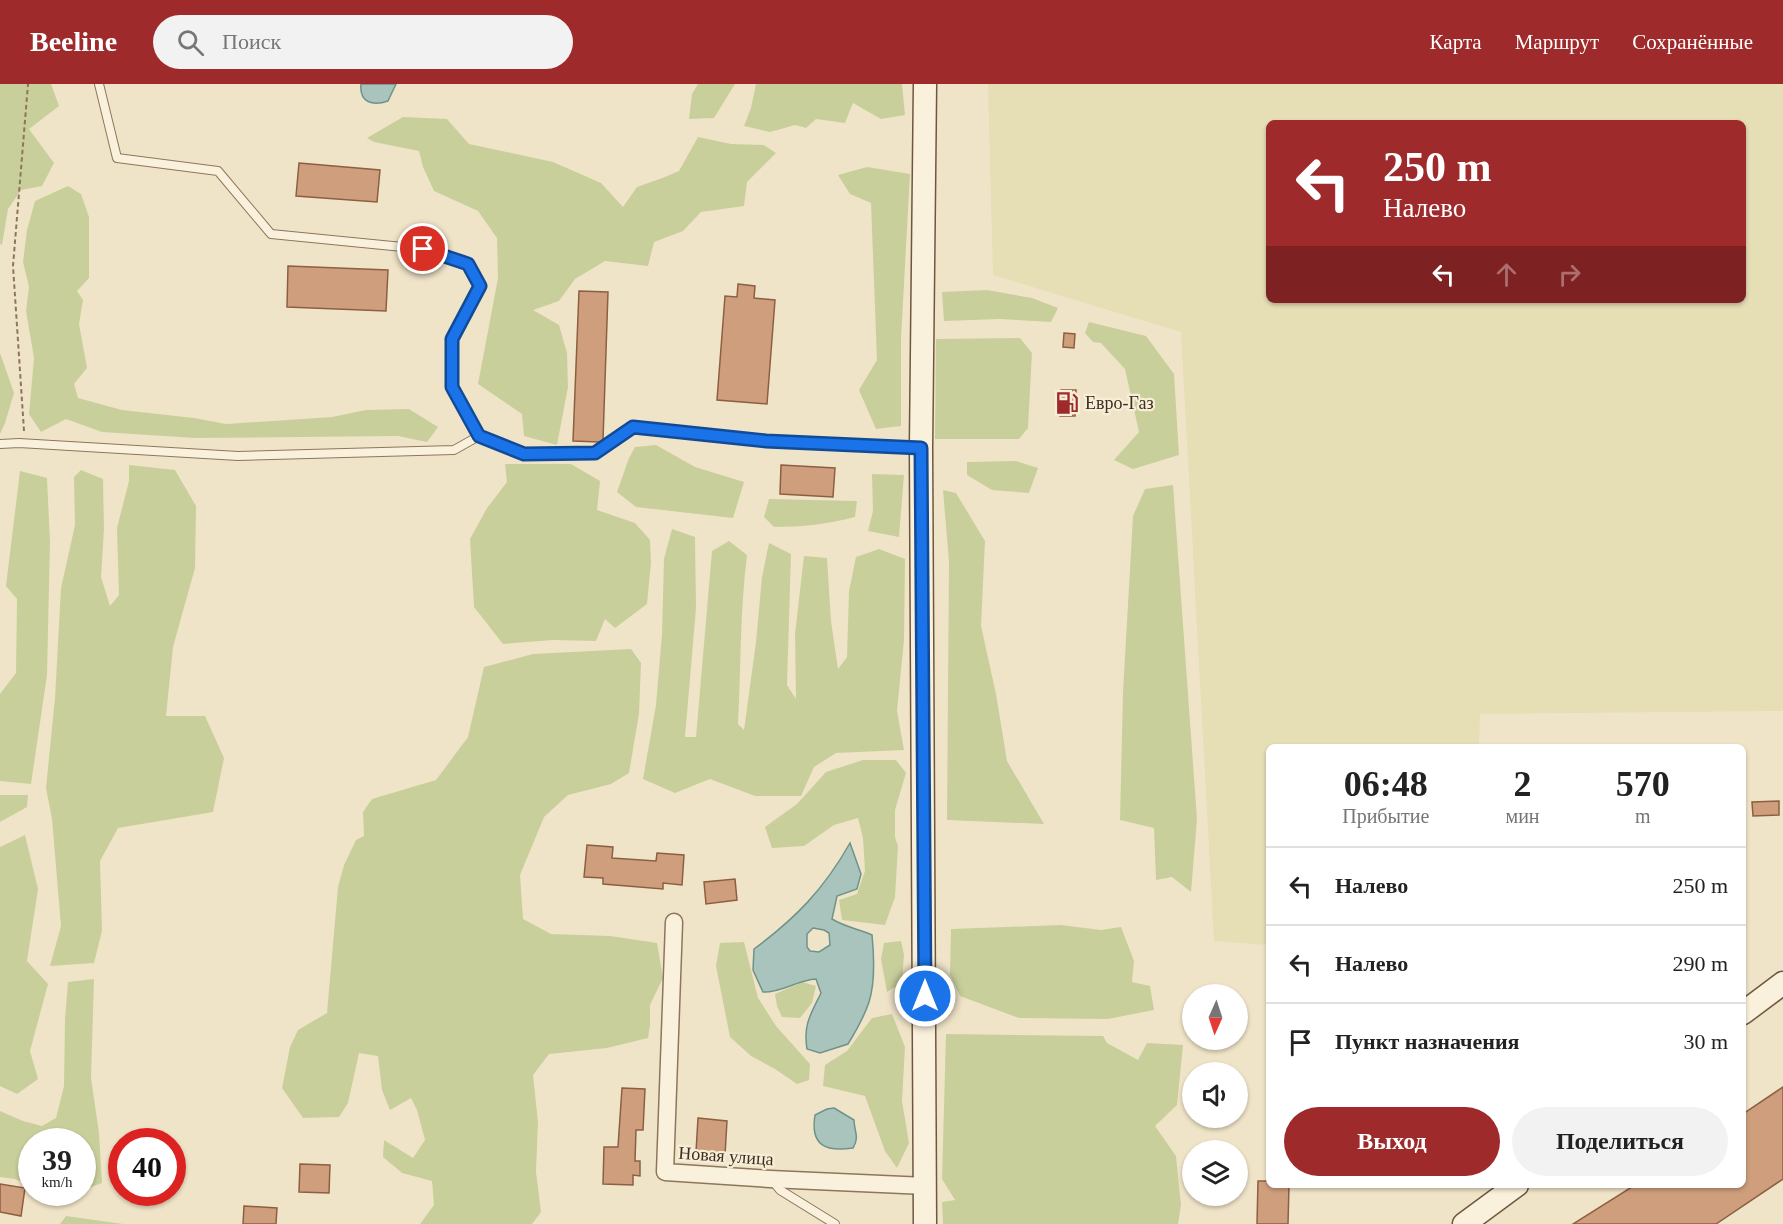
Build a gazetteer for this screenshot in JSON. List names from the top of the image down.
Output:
{
  "streets": {
    "street": ["Новая улица"]
  },
  "places": {
    "fuel station": ["Евро-Газ"]
  },
  "north": "bottom",
  "page": {
    "header": "Beeline",
    "search": "Поиск",
    "nav": ["Карта", "Маршрут", "Сохранённые"],
    "turn": ["250 m", "Налево"],
    "eta": [
      "06:48",
      "Прибытие",
      "2",
      "мин",
      "570",
      "m"
    ],
    "list": [
      {
        "name": "Налево",
        "value": "250 m"
      },
      {
        "name": "Налево",
        "value": "290 m"
      },
      {
        "name": "Пункт назначения",
        "value": "30 m"
      }
    ],
    "buttons": ["Выход", "Поделиться"],
    "speed": "39 km/h",
    "limit": "40"
  }
}
